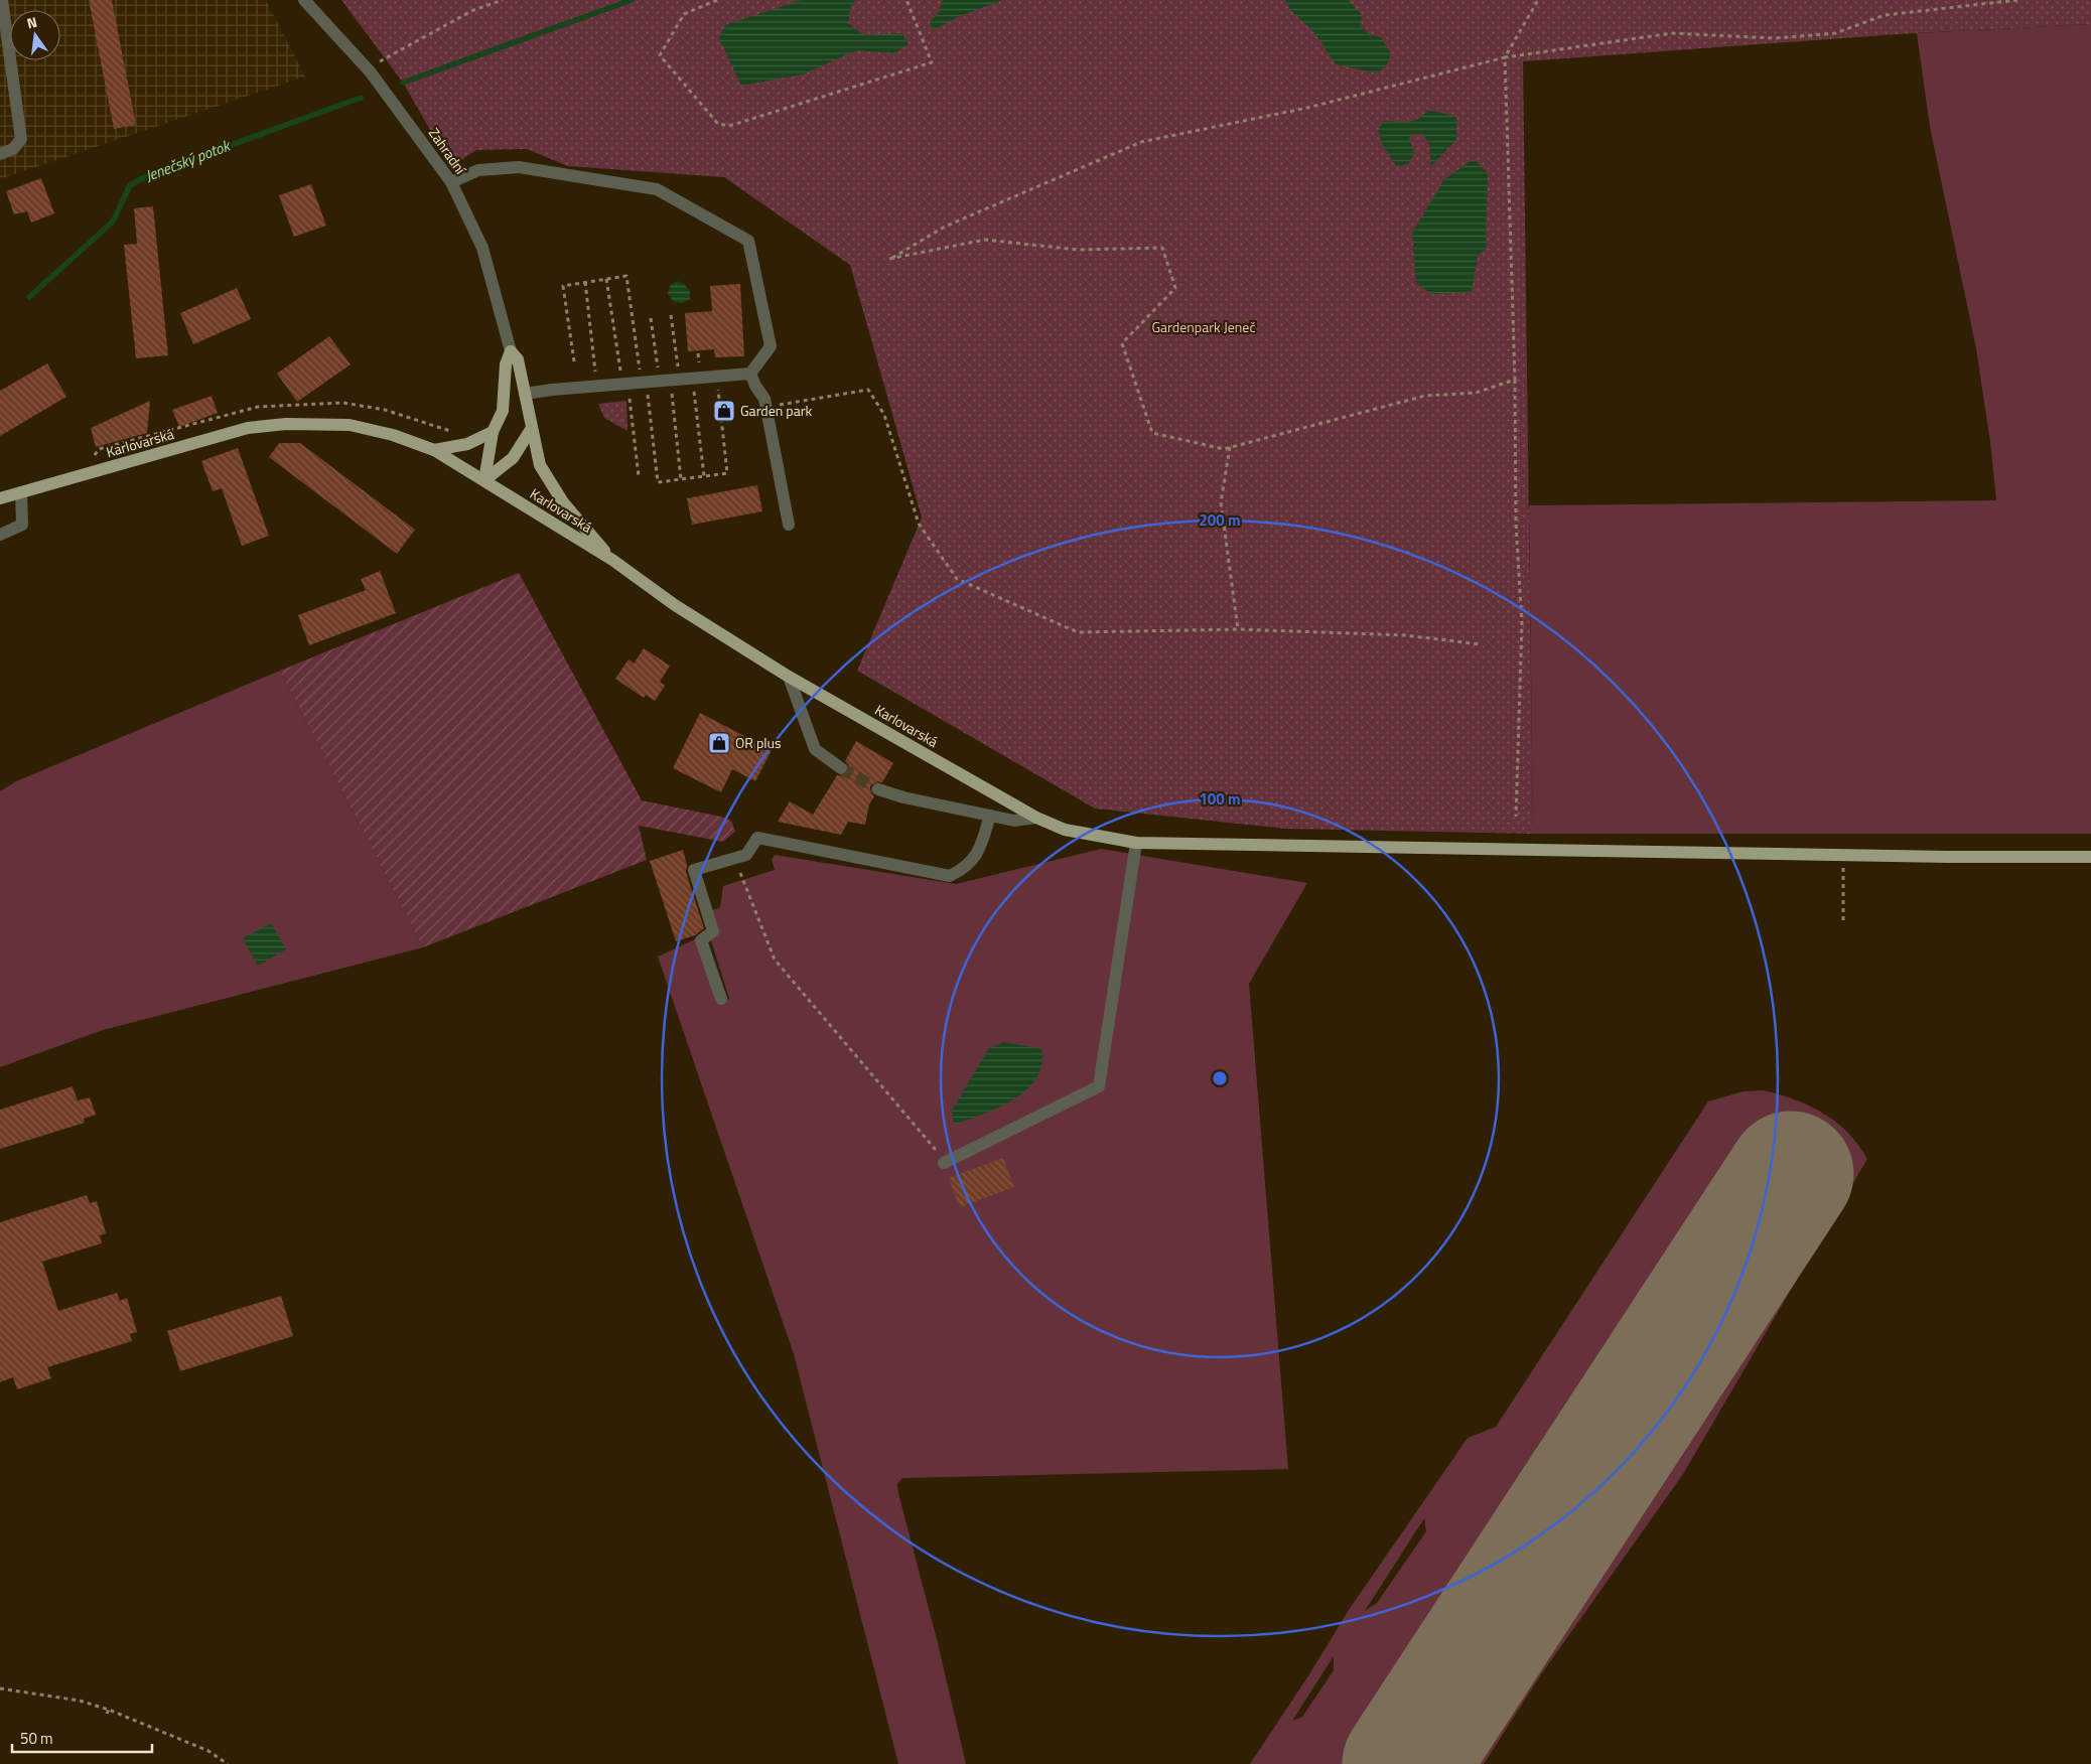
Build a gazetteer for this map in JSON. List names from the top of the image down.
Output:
{
  "streets": {
    "main road": ["Karlovarská"],
    "street": ["Zahradní"]
  },
  "water": ["Jenečský potok"],
  "parks": ["Gardenpark Jeneč"],
  "places": {
    "shop": ["Garden park", "OR plus"]
  },
  "scale_bar": "50 m",
  "north": "top",
  "rings": ["200 m", "100 m"]
}
